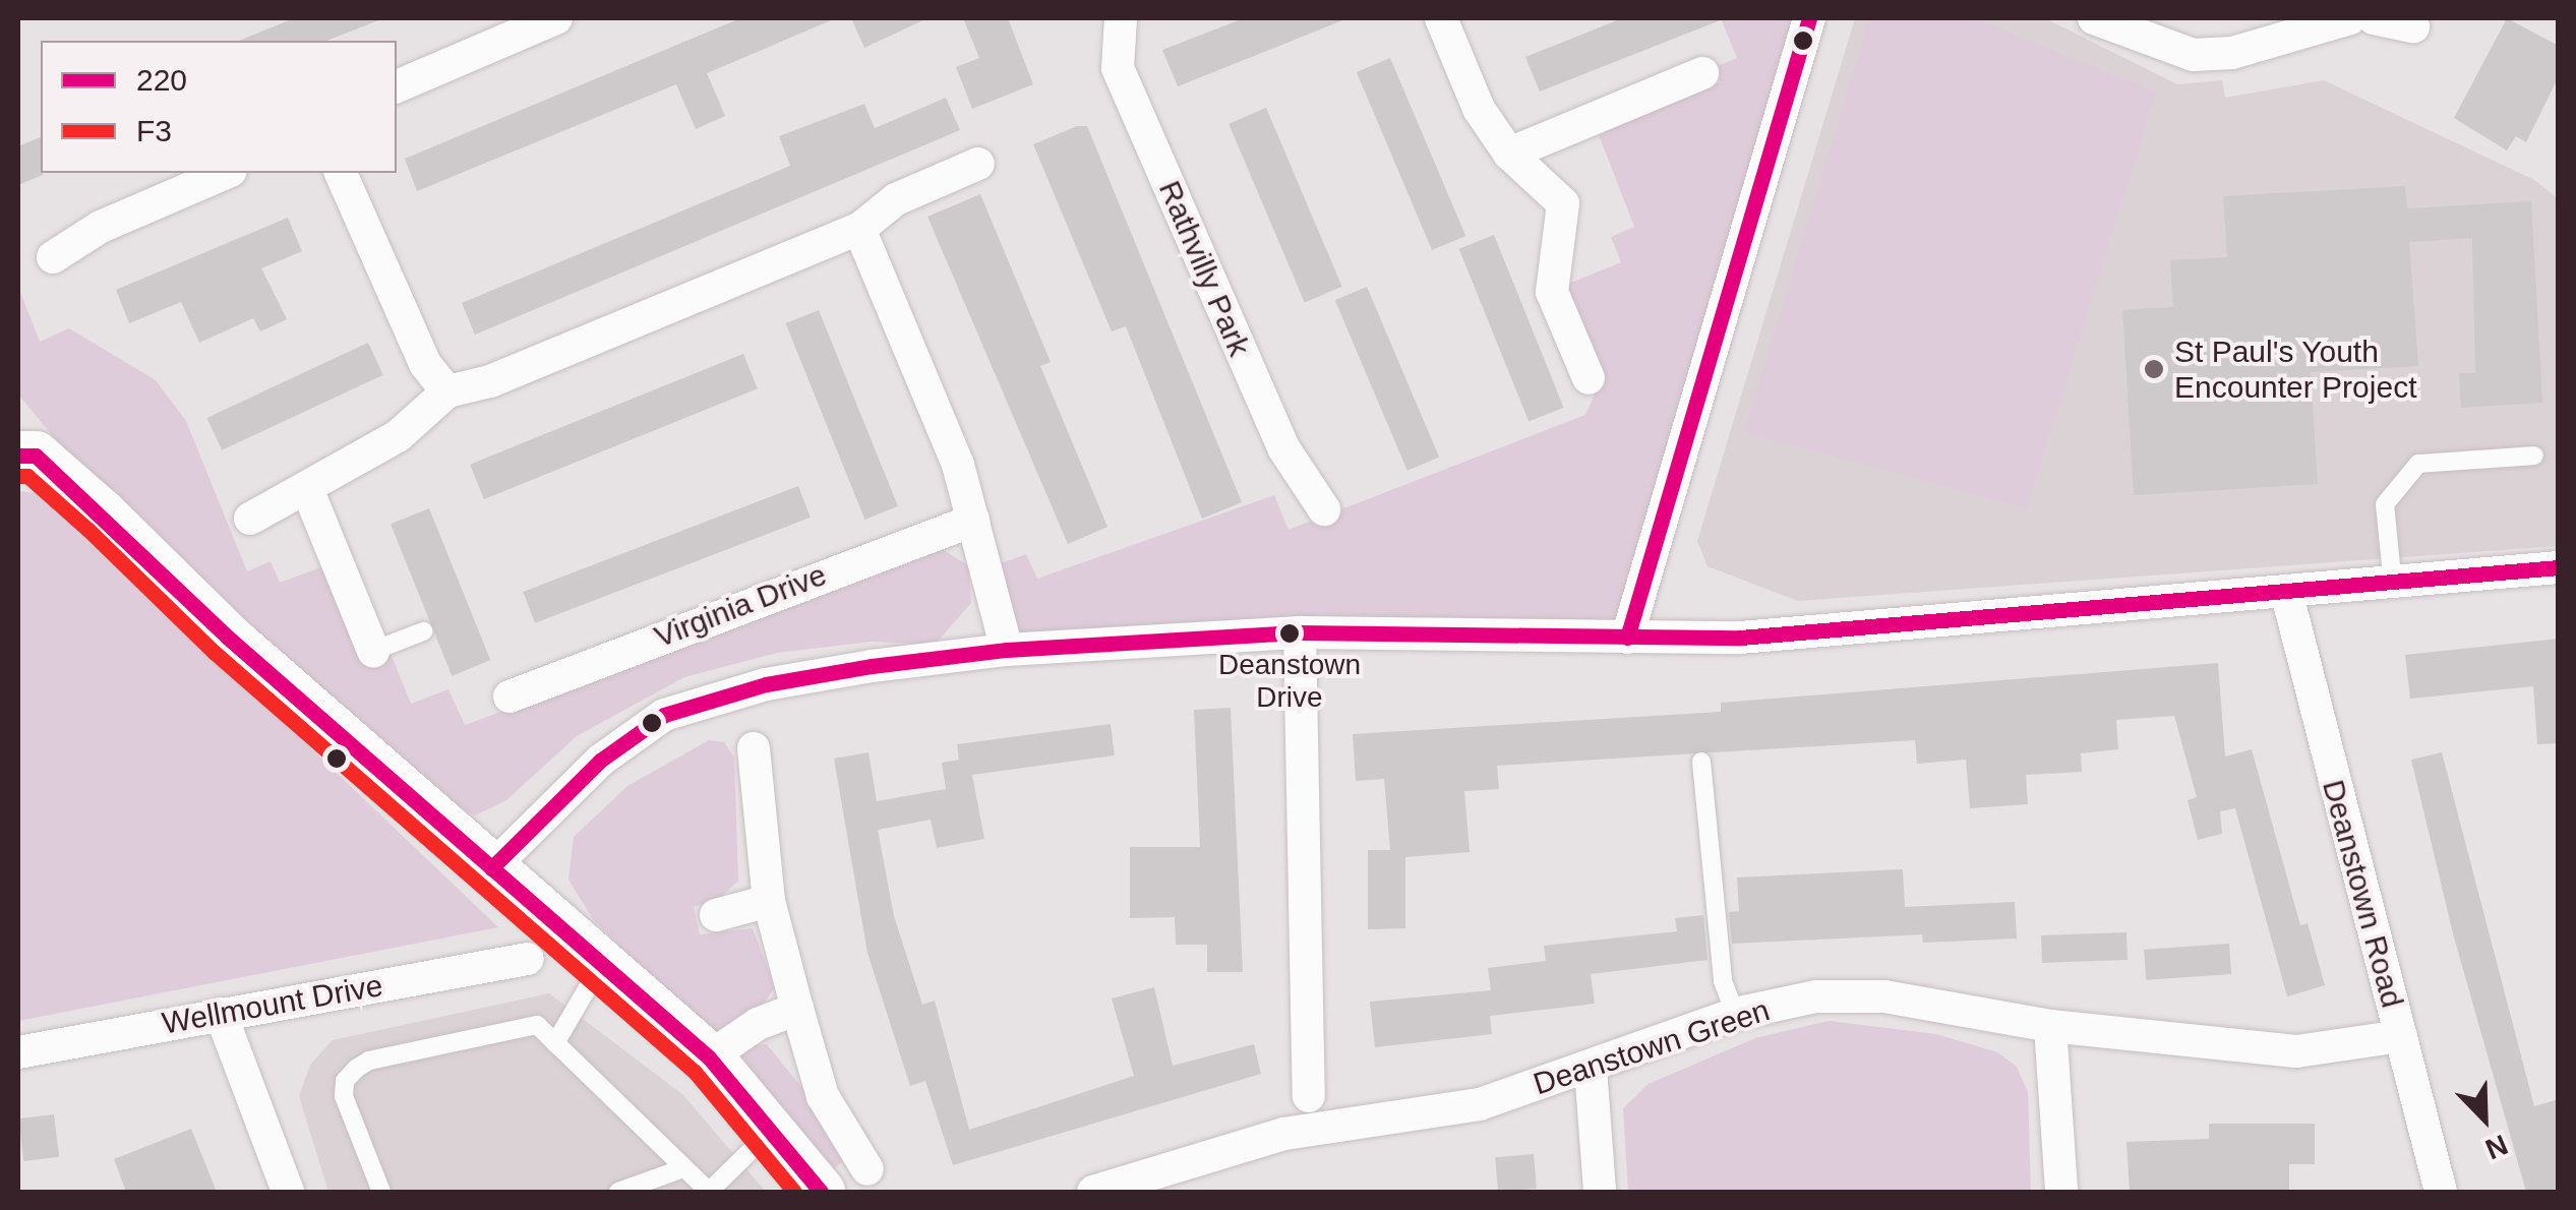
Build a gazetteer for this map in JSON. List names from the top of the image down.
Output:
{
  "streets": {
    "street": [
      "Rathvilly Park",
      "Virginia Drive",
      "Deanstown Road",
      "Wellmount Drive",
      "Deanstown Green"
    ]
  },
  "crossings": [
    ["Deanstown Road", "Deanstown Green"]
  ],
  "places": ["St Paul's Youth Encounter Project", "Deanstown Drive"],
  "lines": ["transit line 220", "transit line F3"],
  "legend": ["220", "F3"],
  "north": "bottom right"
}
